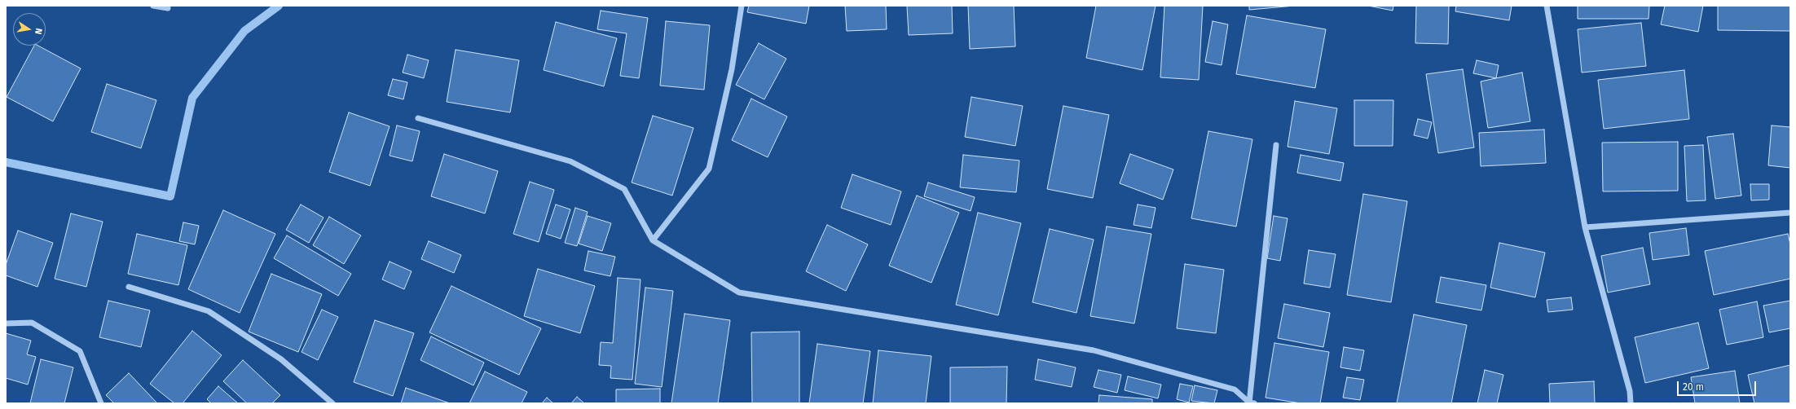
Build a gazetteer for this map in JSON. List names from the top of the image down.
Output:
{
  "scale_bar": "20 m",
  "north": "right"
}
